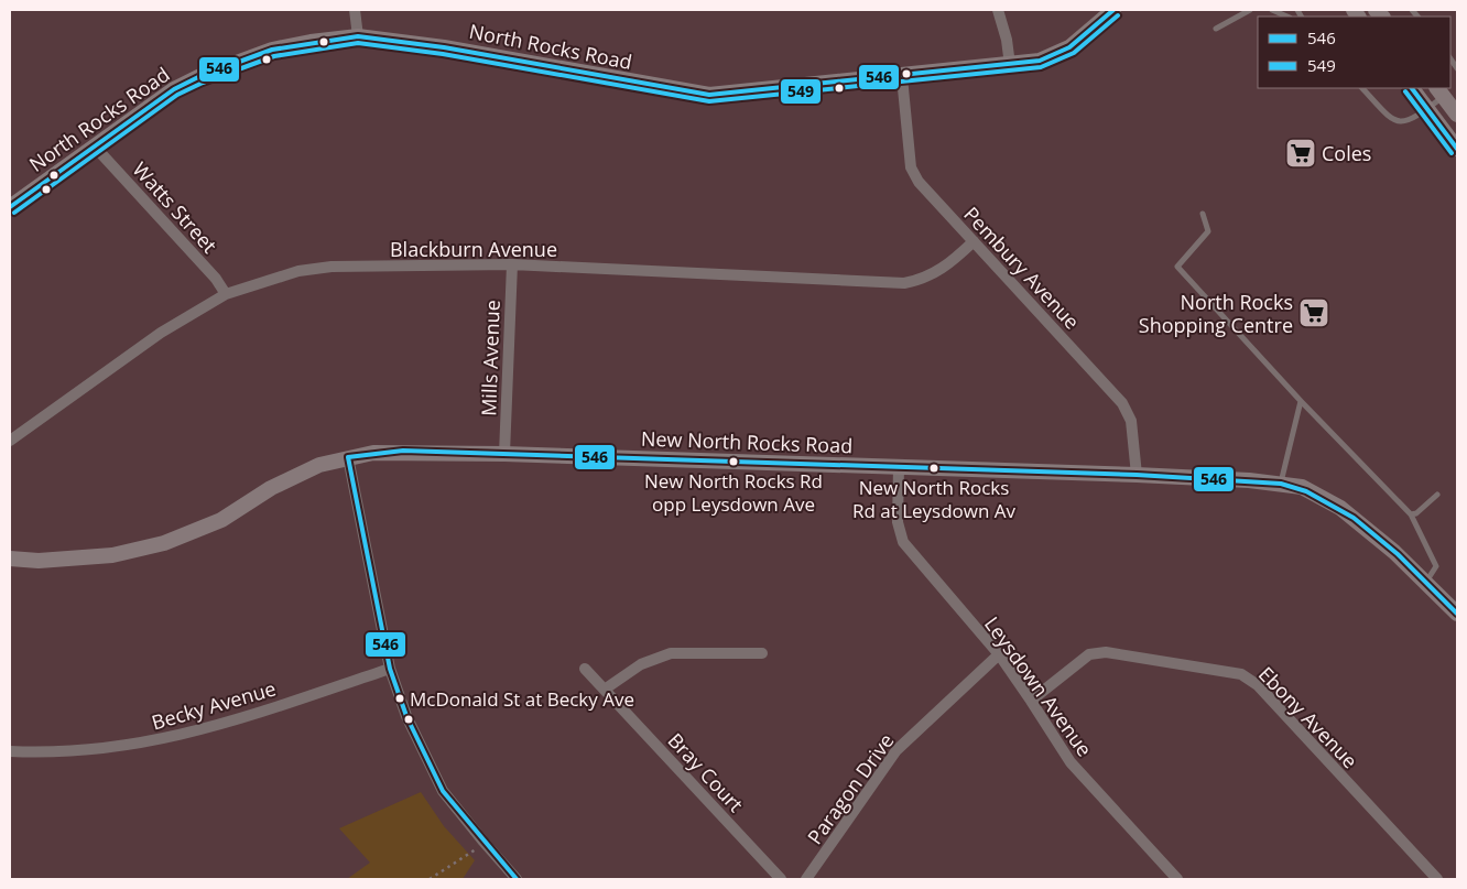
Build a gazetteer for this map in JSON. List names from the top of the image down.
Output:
{
  "streets": {
    "street": [
      "North Rocks Road",
      "Watts Street",
      "Blackburn Avenue",
      "Pembury Avenue",
      "Mills Avenue",
      "New North Rocks Road",
      "Leysdown Avenue",
      "Becky Avenue",
      "Ebony Avenue",
      "Bray Court",
      "Paragon Drive"
    ]
  },
  "crossings": [
    ["North Rocks Road", "Watts Street"],
    ["North Rocks Road", "Pembury Avenue"],
    ["Watts Street", "Blackburn Avenue"],
    ["Blackburn Avenue", "Pembury Avenue"],
    ["Blackburn Avenue", "Mills Avenue"],
    ["Pembury Avenue", "New North Rocks Road"],
    ["Mills Avenue", "New North Rocks Road"],
    ["New North Rocks Road", "Leysdown Avenue"],
    ["Leysdown Avenue", "Ebony Avenue"],
    ["Leysdown Avenue", "Paragon Drive"]
  ],
  "places": {
    "supermarket": ["Coles", "North Rocks Shopping Centre"],
    "other": ["New North Rocks Rd opp Leysdown Ave", "New North Rocks Rd at Leysdown Av", "McDonald St at Becky Ave"]
  },
  "lines": ["transit line 546", "transit line 549"],
  "legend": ["546", "549"]
}
